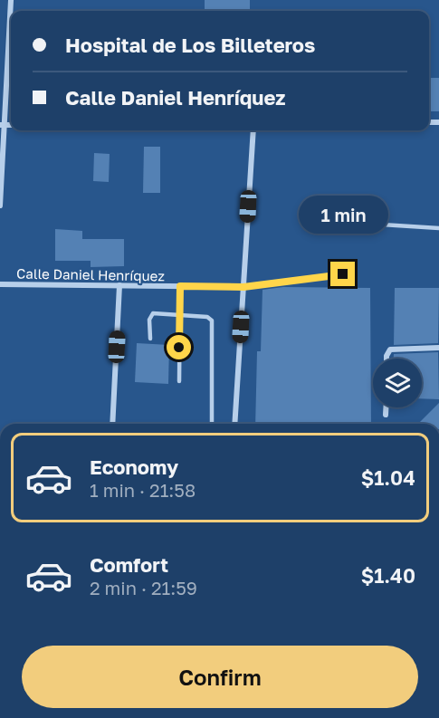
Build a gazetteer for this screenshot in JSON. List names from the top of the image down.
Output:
{
  "streets": {
    "street": ["Calle Daniel Henríquez"]
  },
  "page": {
    "banner": ["Hospital de Los Billeteros", "Calle Daniel Henríquez"],
    "bubble": "1 min",
    "list": [
      {
        "name": "Economy",
        "note": "1 min · 21:58",
        "value": "$1.04"
      },
      {
        "name": "Comfort",
        "note": "2 min · 21:59",
        "value": "$1.40"
      }
    ],
    "buttons": "Confirm"
  }
}
